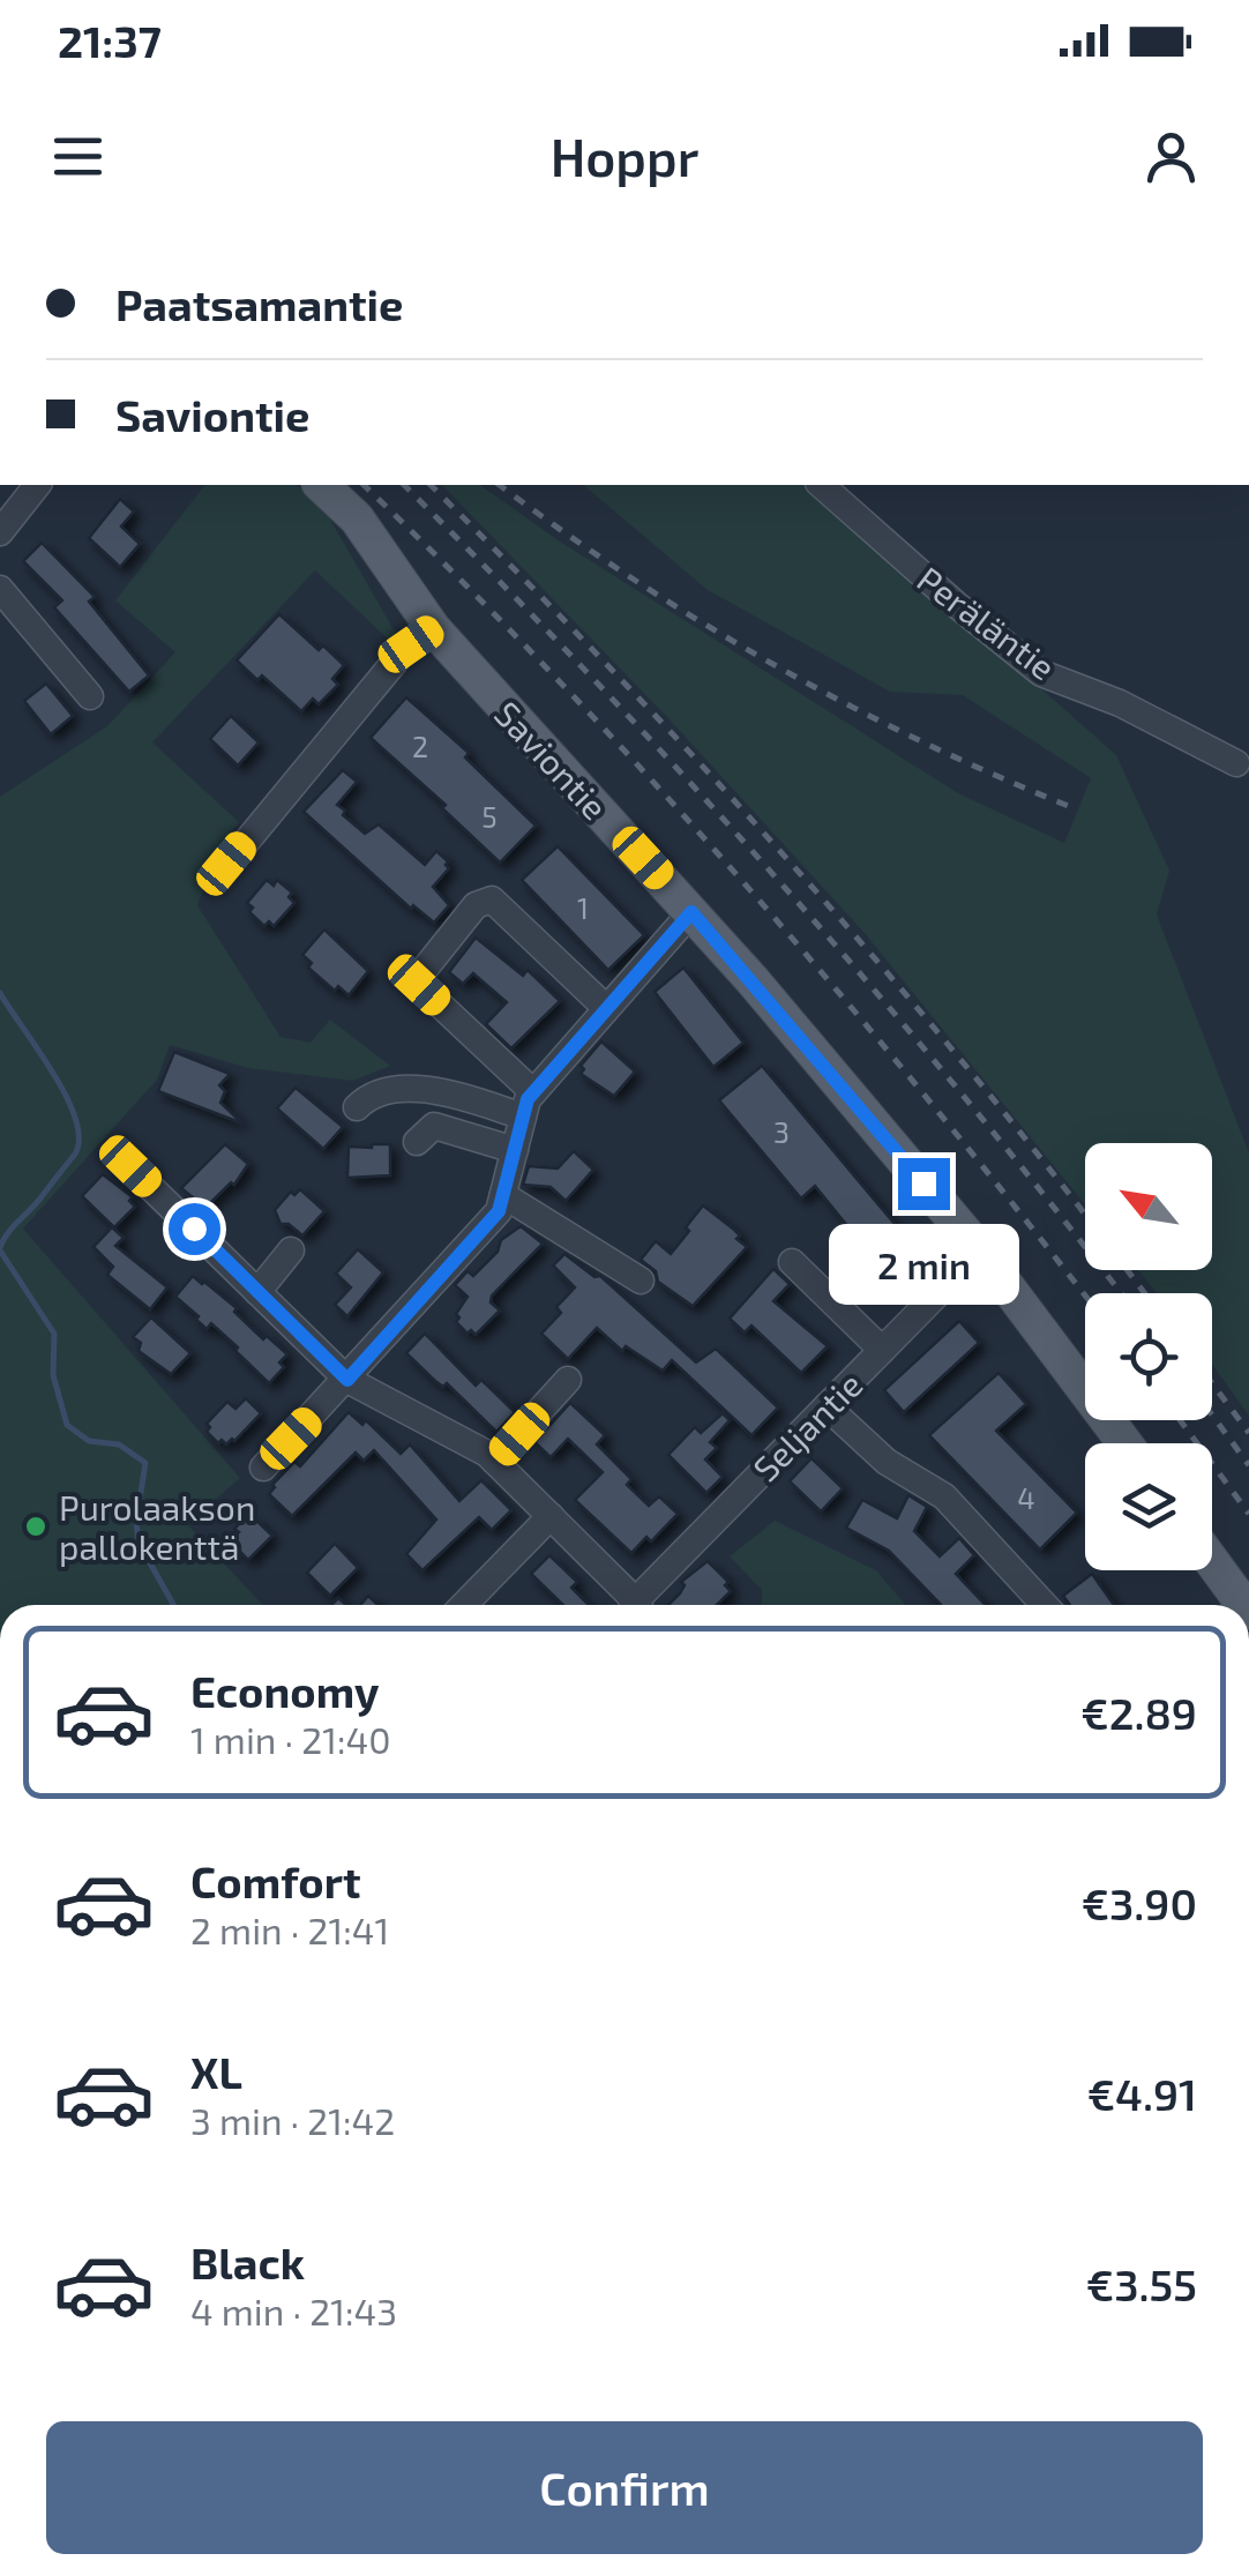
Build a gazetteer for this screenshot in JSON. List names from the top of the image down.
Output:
{
  "streets": {
    "main road": ["Saviontie"],
    "street": ["Peräläntie", "Seljantie"]
  },
  "crossings": [
    ["Saviontie", "Seljantie"]
  ],
  "places": ["Purolaakson pallokenttä"],
  "house_numbers": [
    "2",
    "5",
    "1",
    "3",
    "4"
  ],
  "north": "top left",
  "page": {
    "status": "21:37",
    "header": "Hoppr",
    "banner": ["Paatsamantie", "Saviontie"],
    "bubble": "2 min",
    "list": [
      {
        "name": "Economy",
        "note": "1 min · 21:40",
        "value": "€2.89"
      },
      {
        "name": "Comfort",
        "note": "2 min · 21:41",
        "value": "€3.90"
      },
      {
        "name": "XL",
        "note": "3 min · 21:42",
        "value": "€4.91"
      },
      {
        "name": "Black",
        "note": "4 min · 21:43",
        "value": "€3.55"
      }
    ],
    "buttons": "Confirm"
  }
}
